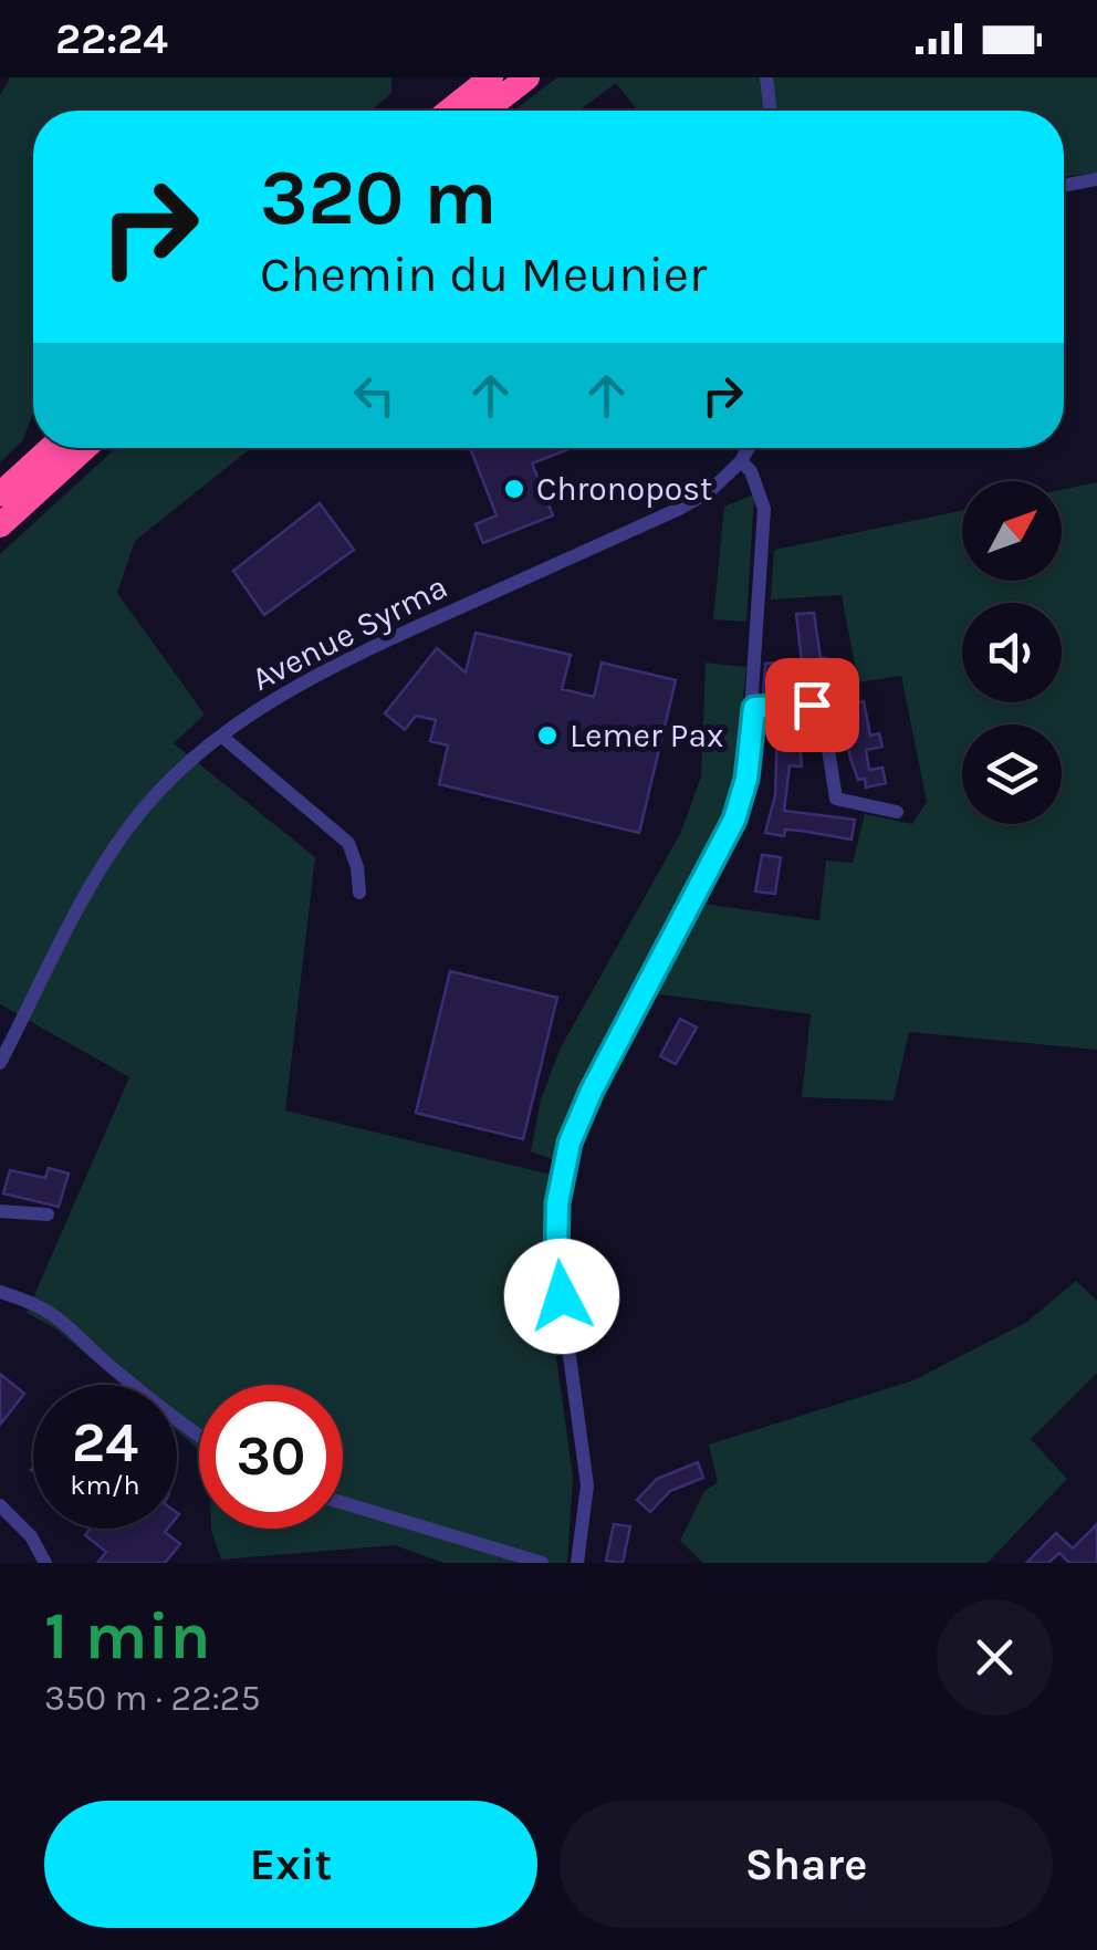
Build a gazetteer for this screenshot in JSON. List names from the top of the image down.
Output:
{
  "streets": {
    "street": ["Avenue Syrma"]
  },
  "places": ["Chronopost", "Lemer Pax"],
  "north": "top right",
  "page": {
    "status": "22:24",
    "turn": ["320 m", "Chemin du Meunier"],
    "speed": "24 km/h",
    "limit": "30",
    "heading": ["1 min", "350 m · 22:25"],
    "buttons": ["Exit", "Share"]
  }
}
